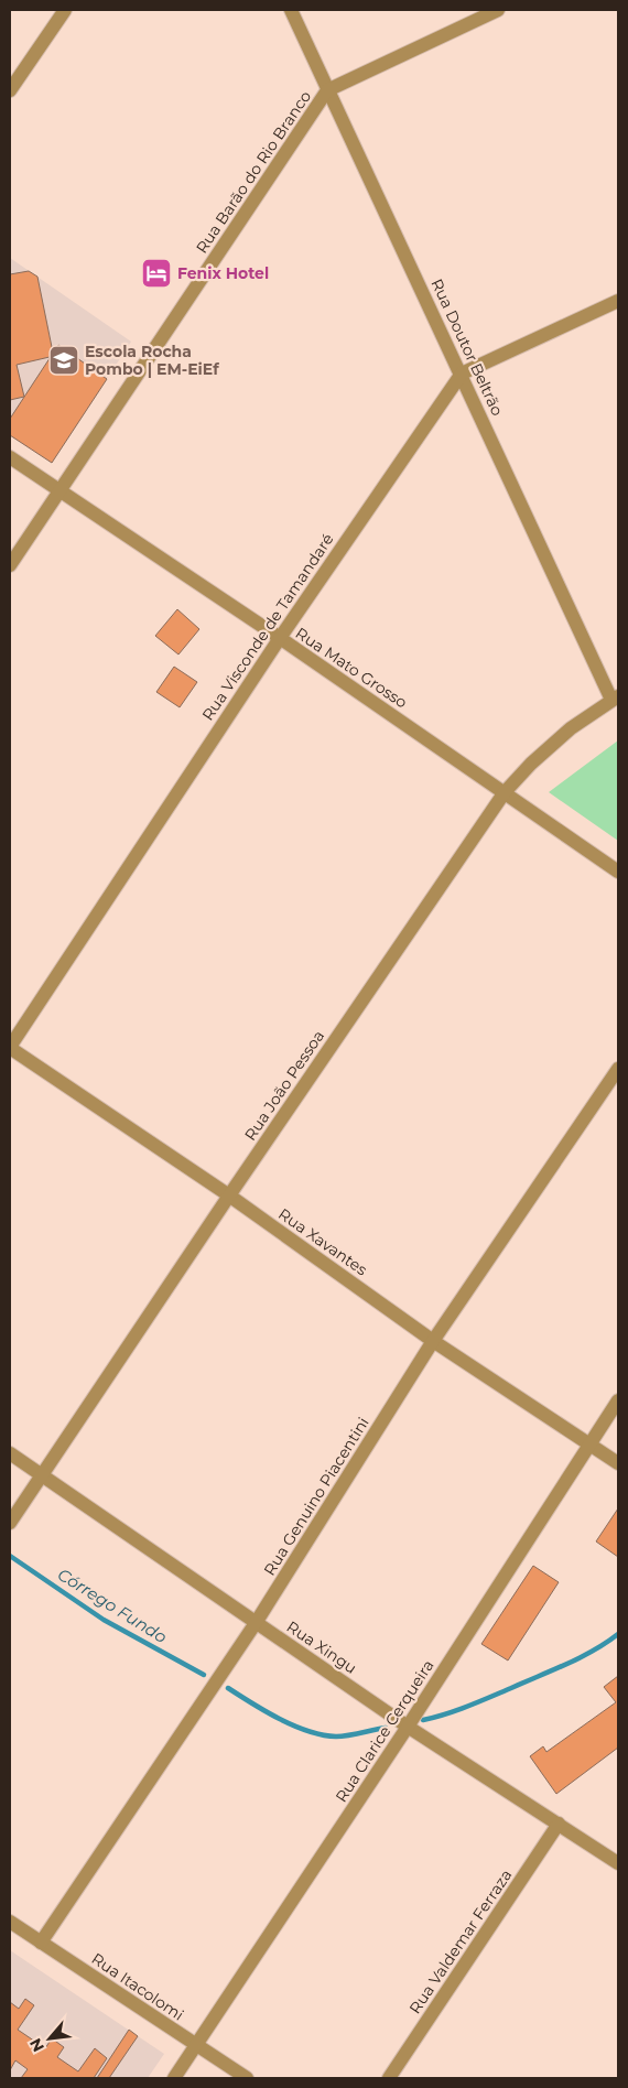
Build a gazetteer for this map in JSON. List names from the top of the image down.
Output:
{
  "streets": {
    "street": [
      "Rua Barão do Rio Branco",
      "Rua Doutor Beltrão",
      "Rua Visconde de Tamandaré",
      "Rua Mato Grosso",
      "Rua João Pessoa",
      "Rua Xavantes",
      "Rua Genuino Piacentini",
      "Rua Xingu",
      "Rua Clarice Cerqueira",
      "Rua Valdemar Ferraza",
      "Rua Itacolomi"
    ]
  },
  "crossings": [
    ["Rua Barão do Rio Branco", "Rua Doutor Beltrão"],
    ["Rua Barão do Rio Branco", "Rua Mato Grosso"],
    ["Rua Doutor Beltrão", "Rua Visconde de Tamandaré"],
    ["Rua Doutor Beltrão", "Rua João Pessoa"],
    ["Rua Visconde de Tamandaré", "Rua Mato Grosso"],
    ["Rua Visconde de Tamandaré", "Rua Xavantes"],
    ["Rua Mato Grosso", "Rua João Pessoa"],
    ["Rua João Pessoa", "Rua Xavantes"],
    ["Rua João Pessoa", "Rua Xingu"],
    ["Rua Xavantes", "Rua Genuino Piacentini"],
    ["Rua Xavantes", "Rua Clarice Cerqueira"],
    ["Rua Genuino Piacentini", "Rua Xingu"],
    ["Rua Genuino Piacentini", "Rua Itacolomi"],
    ["Rua Xingu", "Rua Clarice Cerqueira"],
    ["Rua Xingu", "Rua Valdemar Ferraza"],
    ["Rua Clarice Cerqueira", "Rua Itacolomi"]
  ],
  "water": ["Córrego Fundo"],
  "places": {
    "hotel": ["Fenix Hotel"],
    "school or university": ["Escola Rocha Pombo | EM-EiEf"]
  },
  "north": "bottom left"
}
